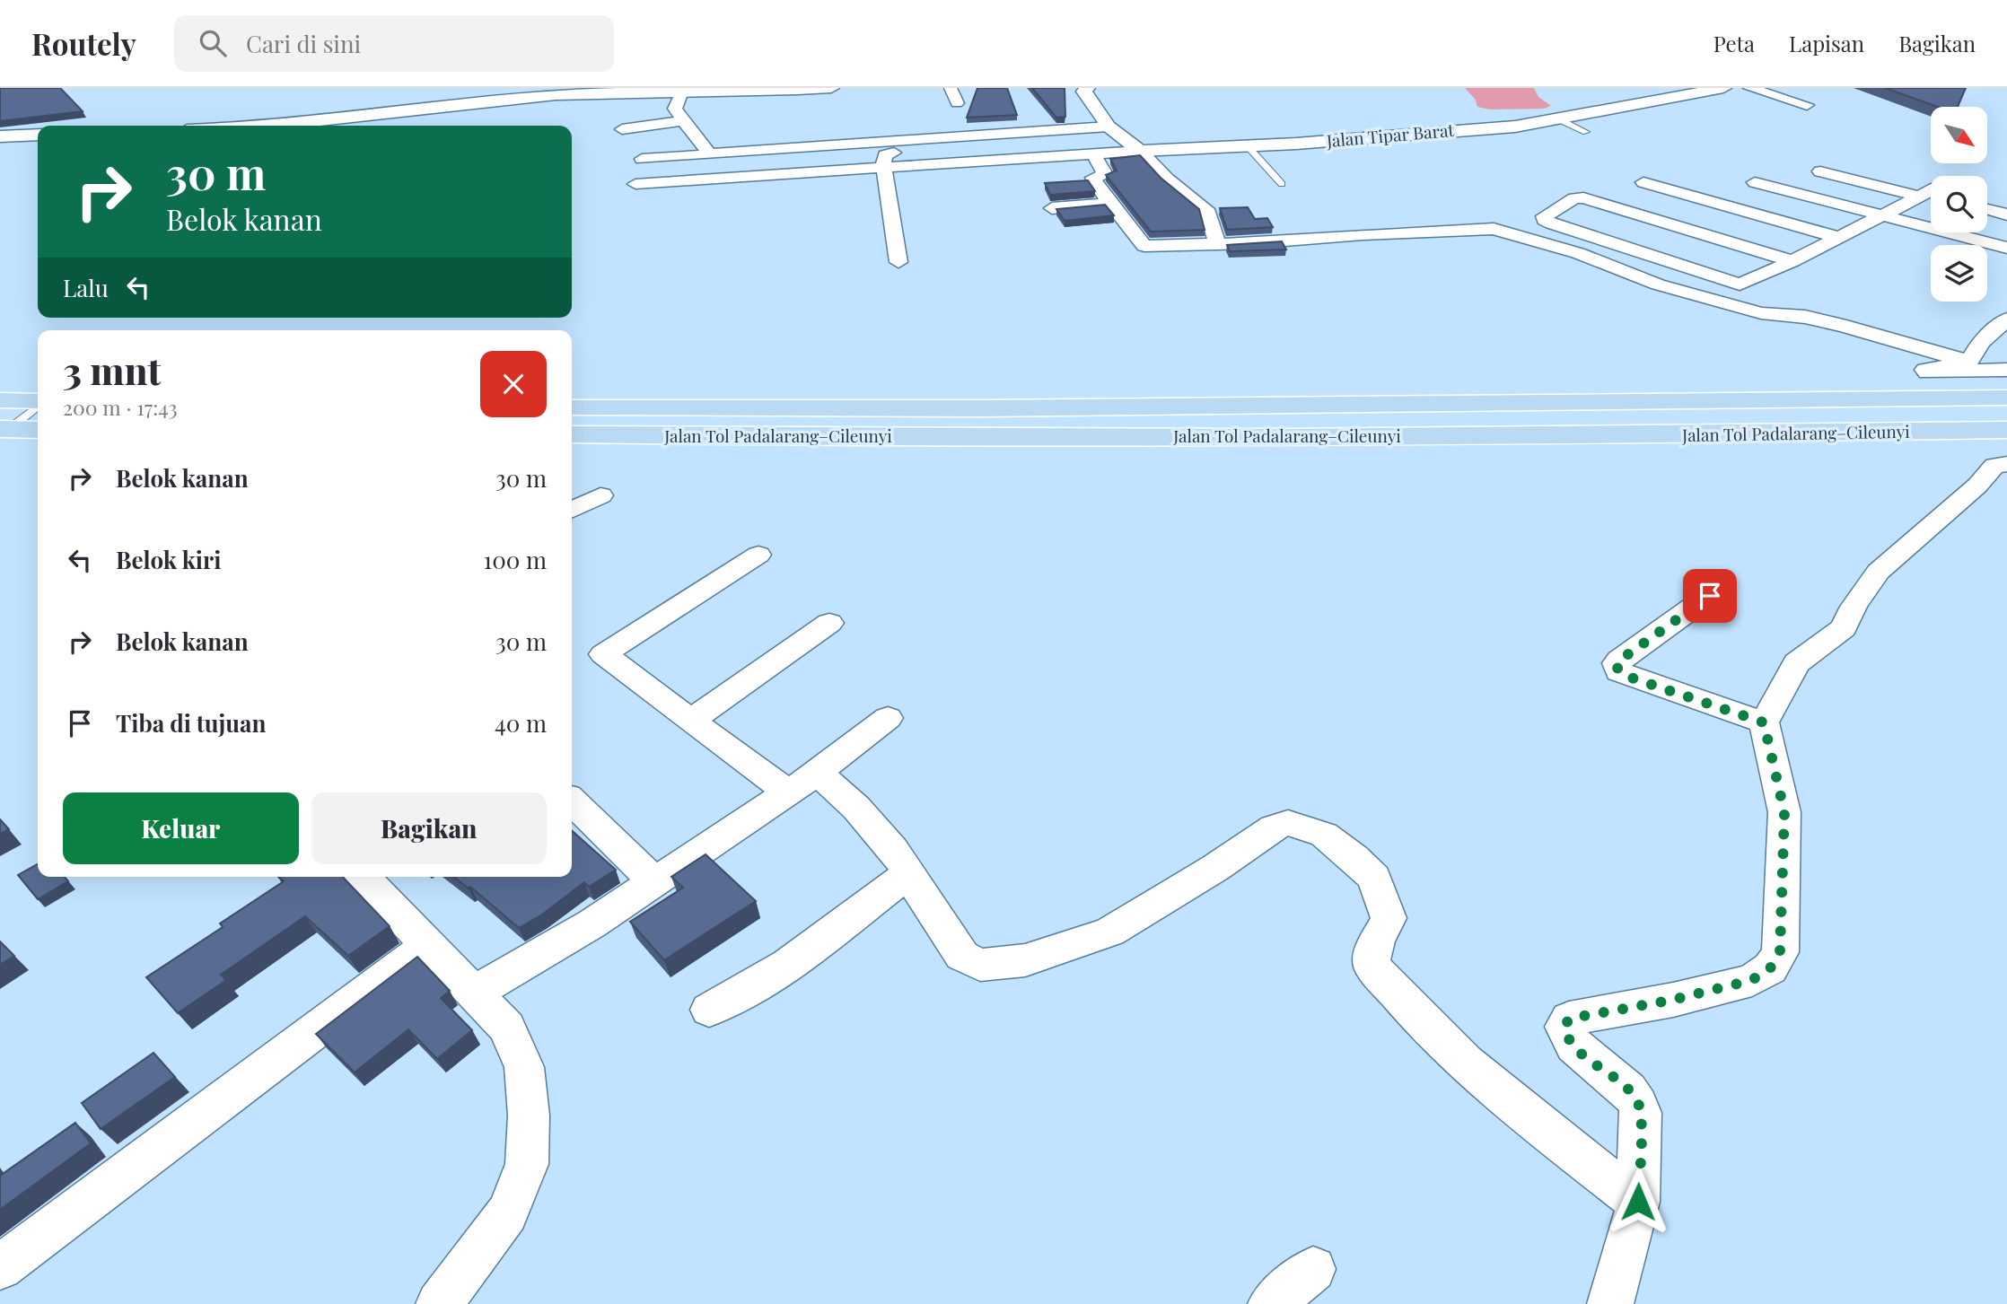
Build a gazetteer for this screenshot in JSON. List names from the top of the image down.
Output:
{
  "streets": {
    "highway": ["Jalan Tol Padalarang–Cileunyi"],
    "street": ["Jalan Tipar Barat"]
  },
  "north": "bottom right",
  "page": {
    "header": "Routely",
    "search": "Cari di sini",
    "nav": ["Peta", "Lapisan", "Bagikan"],
    "turn": ["30 m", "Belok kanan"],
    "then": "Lalu",
    "heading": ["3 mnt", "200 m · 17:43"],
    "list": [
      {
        "name": "Belok kanan",
        "value": "30 m"
      },
      {
        "name": "Belok kiri",
        "value": "100 m"
      },
      {
        "name": "Belok kanan",
        "value": "30 m"
      },
      {
        "name": "Tiba di tujuan",
        "value": "40 m"
      }
    ],
    "buttons": ["Keluar", "Bagikan"]
  }
}
